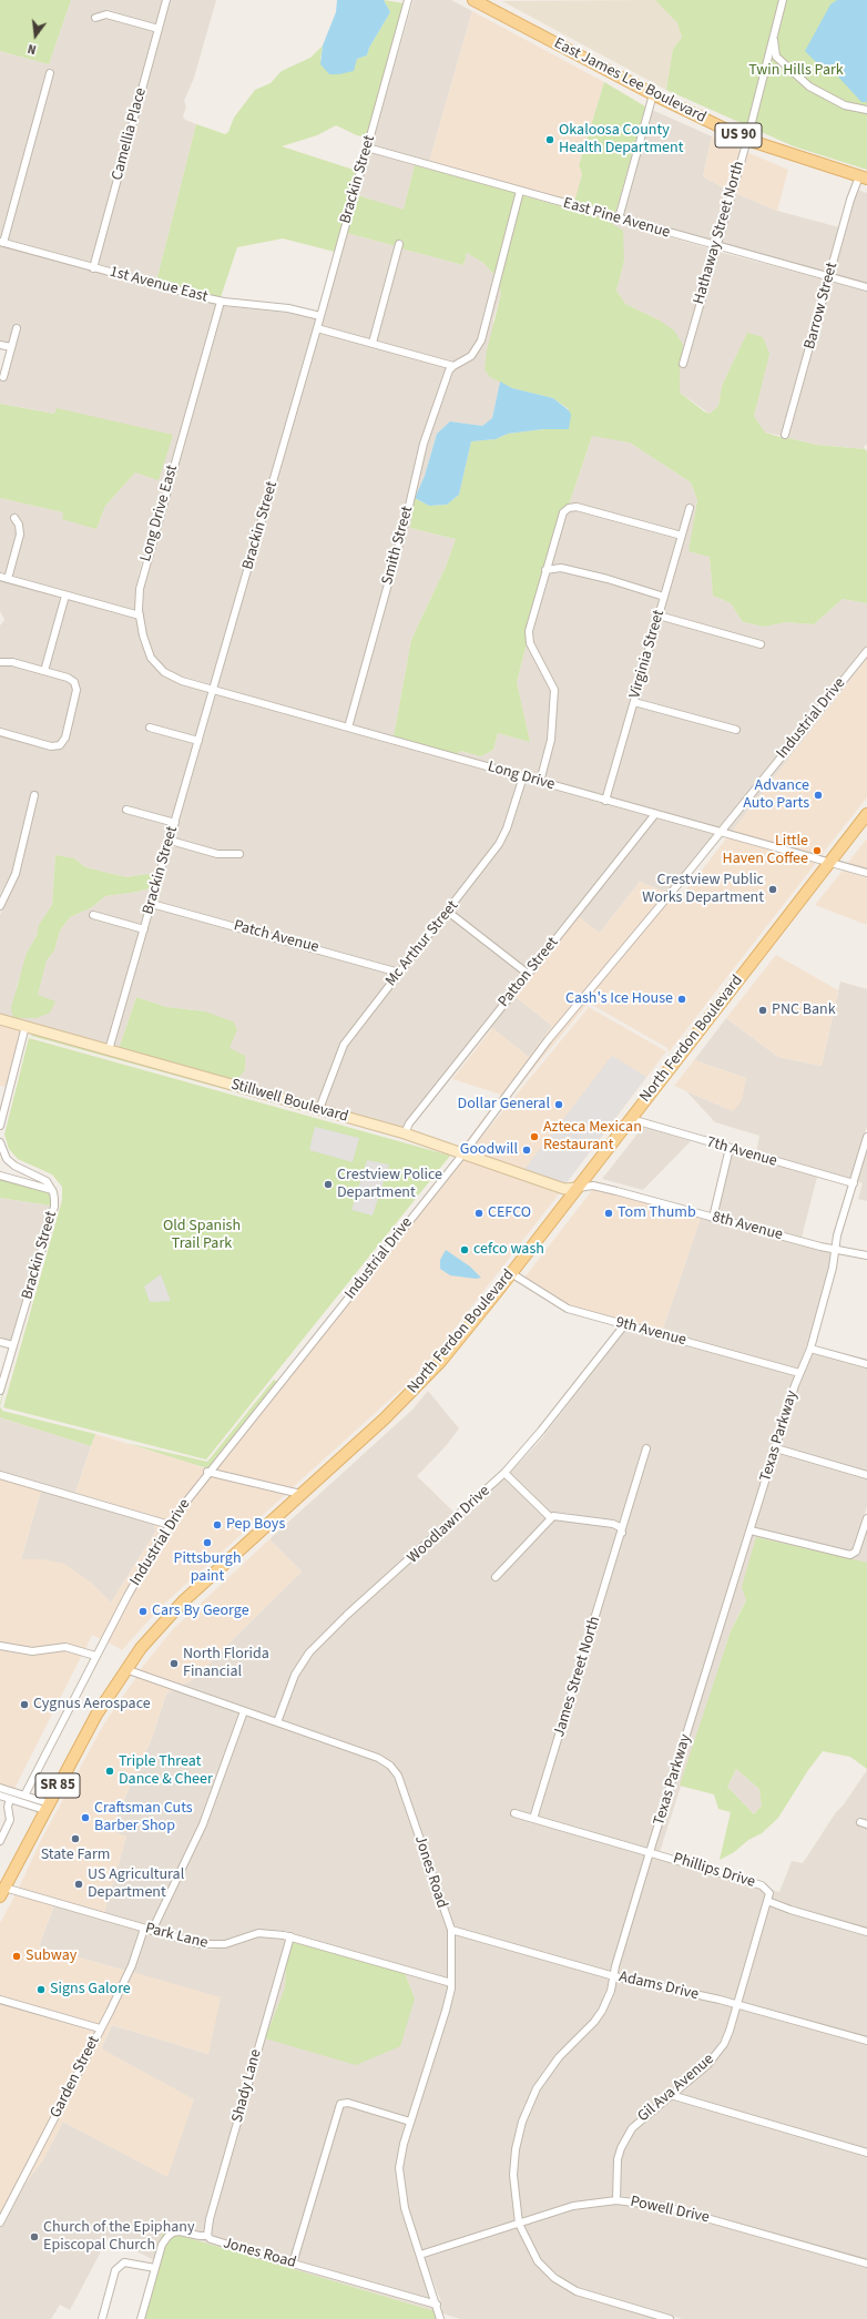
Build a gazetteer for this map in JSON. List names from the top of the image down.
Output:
{
  "streets": {
    "main road": [
      "East James Lee Boulevard",
      "US 90",
      "North Ferdon Boulevard",
      "SR 85"
    ],
    "street": [
      "Camellia Place",
      "Brackin Street",
      "East Pine Avenue",
      "Hathaway Street North",
      "1st Avenue East",
      "Barrow Street",
      "Long Drive East",
      "Smith Street",
      "Virginia Street",
      "Industrial Drive",
      "Long Drive",
      "Patch Avenue",
      "Mc Arthur Street",
      "Patton Street",
      "Stillwell Boulevard",
      "7th Avenue",
      "8th Avenue",
      "9th Avenue",
      "Texas Parkway",
      "Woodlawn Drive",
      "James Street North",
      "Phillips Drive",
      "Jones Road",
      "Park Lane",
      "Adams Drive",
      "Garden Street",
      "Shady Lane",
      "Gil Ava Avenue",
      "Powell Drive"
    ]
  },
  "crossings": [
    ["East James Lee Boulevard", "Hathaway Street North"],
    ["East James Lee Boulevard", "Barrow Street"],
    ["Camellia Place", "1st Avenue East"],
    ["Brackin Street", "East Pine Avenue"],
    ["Brackin Street", "1st Avenue East"],
    ["Brackin Street", "Long Drive East"],
    ["Brackin Street", "Long Drive"],
    ["Brackin Street", "Patch Avenue"],
    ["Brackin Street", "Stillwell Boulevard"],
    ["East Pine Avenue", "Hathaway Street North"],
    ["East Pine Avenue", "Barrow Street"],
    ["1st Avenue East", "Long Drive East"],
    ["Long Drive East", "Long Drive"],
    ["Smith Street", "Long Drive"],
    ["Virginia Street", "Long Drive"],
    ["Industrial Drive", "Long Drive"],
    ["Industrial Drive", "Stillwell Boulevard"],
    ["Long Drive", "Mc Arthur Street"],
    ["Long Drive", "Patton Street"],
    ["Long Drive", "North Ferdon Boulevard"],
    ["Patch Avenue", "Mc Arthur Street"],
    ["Mc Arthur Street", "Stillwell Boulevard"],
    ["Patton Street", "Stillwell Boulevard"],
    ["North Ferdon Boulevard", "Stillwell Boulevard"],
    ["North Ferdon Boulevard", "7th Avenue"],
    ["North Ferdon Boulevard", "8th Avenue"],
    ["North Ferdon Boulevard", "9th Avenue"],
    ["North Ferdon Boulevard", "Jones Road"],
    ["North Ferdon Boulevard", "Park Lane"],
    ["Stillwell Boulevard", "8th Avenue"],
    ["7th Avenue", "Texas Parkway"],
    ["8th Avenue", "Texas Parkway"],
    ["9th Avenue", "Texas Parkway"],
    ["9th Avenue", "Woodlawn Drive"],
    ["Texas Parkway", "Phillips Drive"],
    ["Texas Parkway", "Adams Drive"],
    ["Texas Parkway", "Powell Drive"],
    ["Woodlawn Drive", "Jones Road"],
    ["Phillips Drive", "Gil Ava Avenue"],
    ["Jones Road", "Park Lane"],
    ["Jones Road", "Adams Drive"],
    ["Jones Road", "Garden Street"],
    ["Jones Road", "Shady Lane"],
    ["Jones Road", "Powell Drive"],
    ["Park Lane", "Garden Street"],
    ["Park Lane", "Shady Lane"],
    ["Adams Drive", "Gil Ava Avenue"],
    ["Gil Ava Avenue", "Powell Drive"]
  ],
  "parks": ["Twin Hills Park", "Old Spanish Trail Park"],
  "places": [
    "Okaloosa County Health Department",
    "Advance Auto Parts",
    "Little Haven Coffee",
    "Crestview Public Works Department",
    "Cash's Ice House",
    "PNC Bank",
    "Dollar General",
    "Azteca Mexican Restaurant",
    "Goodwill",
    "Crestview Police Department",
    "CEFCO",
    "Tom Thumb",
    "cefco wash",
    "Pep Boys",
    "Pittsburgh paint",
    "Cars By George",
    "North Florida Financial",
    "Cygnus Aerospace",
    "Triple Threat Dance & Cheer",
    "Craftsman Cuts Barber Shop",
    "State Farm",
    "US Agricultural Department",
    "Subway",
    "Signs Galore",
    "Church of the Epiphany Episcopal Church"
  ],
  "north": "bottom"
}
